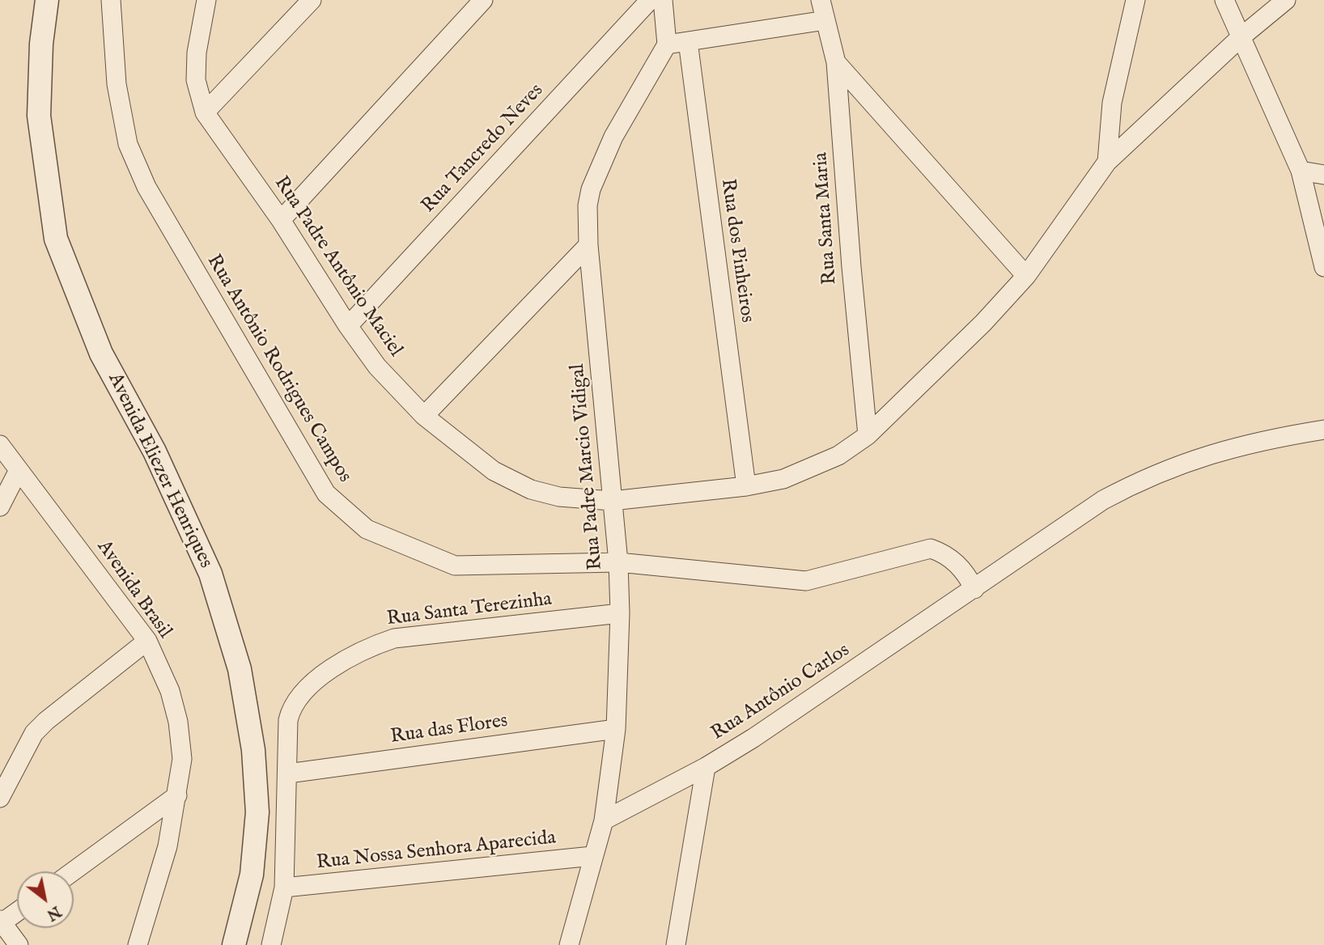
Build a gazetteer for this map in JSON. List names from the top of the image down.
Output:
{
  "streets": {
    "street": [
      "Rua Tancredo Neves",
      "Rua Santa Maria",
      "Rua dos Pinheiros",
      "Rua Padre Antônio Maciel",
      "Rua Antônio Rodrigues Campos",
      "Rua Padre Marcio Vidigal",
      "Avenida Eliezer Henriques",
      "Avenida Brasil",
      "Rua Santa Terezinha",
      "Rua Antônio Carlos",
      "Rua das Flores",
      "Rua Nossa Senhora Aparecida"
    ]
  },
  "crossings": [
    ["Rua Tancredo Neves", "Rua Padre Antônio Maciel"],
    ["Rua Santa Maria", "Rua Padre Antônio Maciel"],
    ["Rua dos Pinheiros", "Rua Padre Antônio Maciel"],
    ["Rua Padre Antônio Maciel", "Rua Padre Marcio Vidigal"],
    ["Rua Antônio Rodrigues Campos", "Rua Padre Marcio Vidigal"],
    ["Rua Antônio Rodrigues Campos", "Rua Antônio Carlos"],
    ["Rua Padre Marcio Vidigal", "Rua Santa Terezinha"],
    ["Rua Padre Marcio Vidigal", "Rua Antônio Carlos"],
    ["Rua Padre Marcio Vidigal", "Rua das Flores"],
    ["Rua Padre Marcio Vidigal", "Rua Nossa Senhora Aparecida"],
    ["Rua Santa Terezinha", "Rua das Flores"]
  ],
  "north": "bottom right"
}
